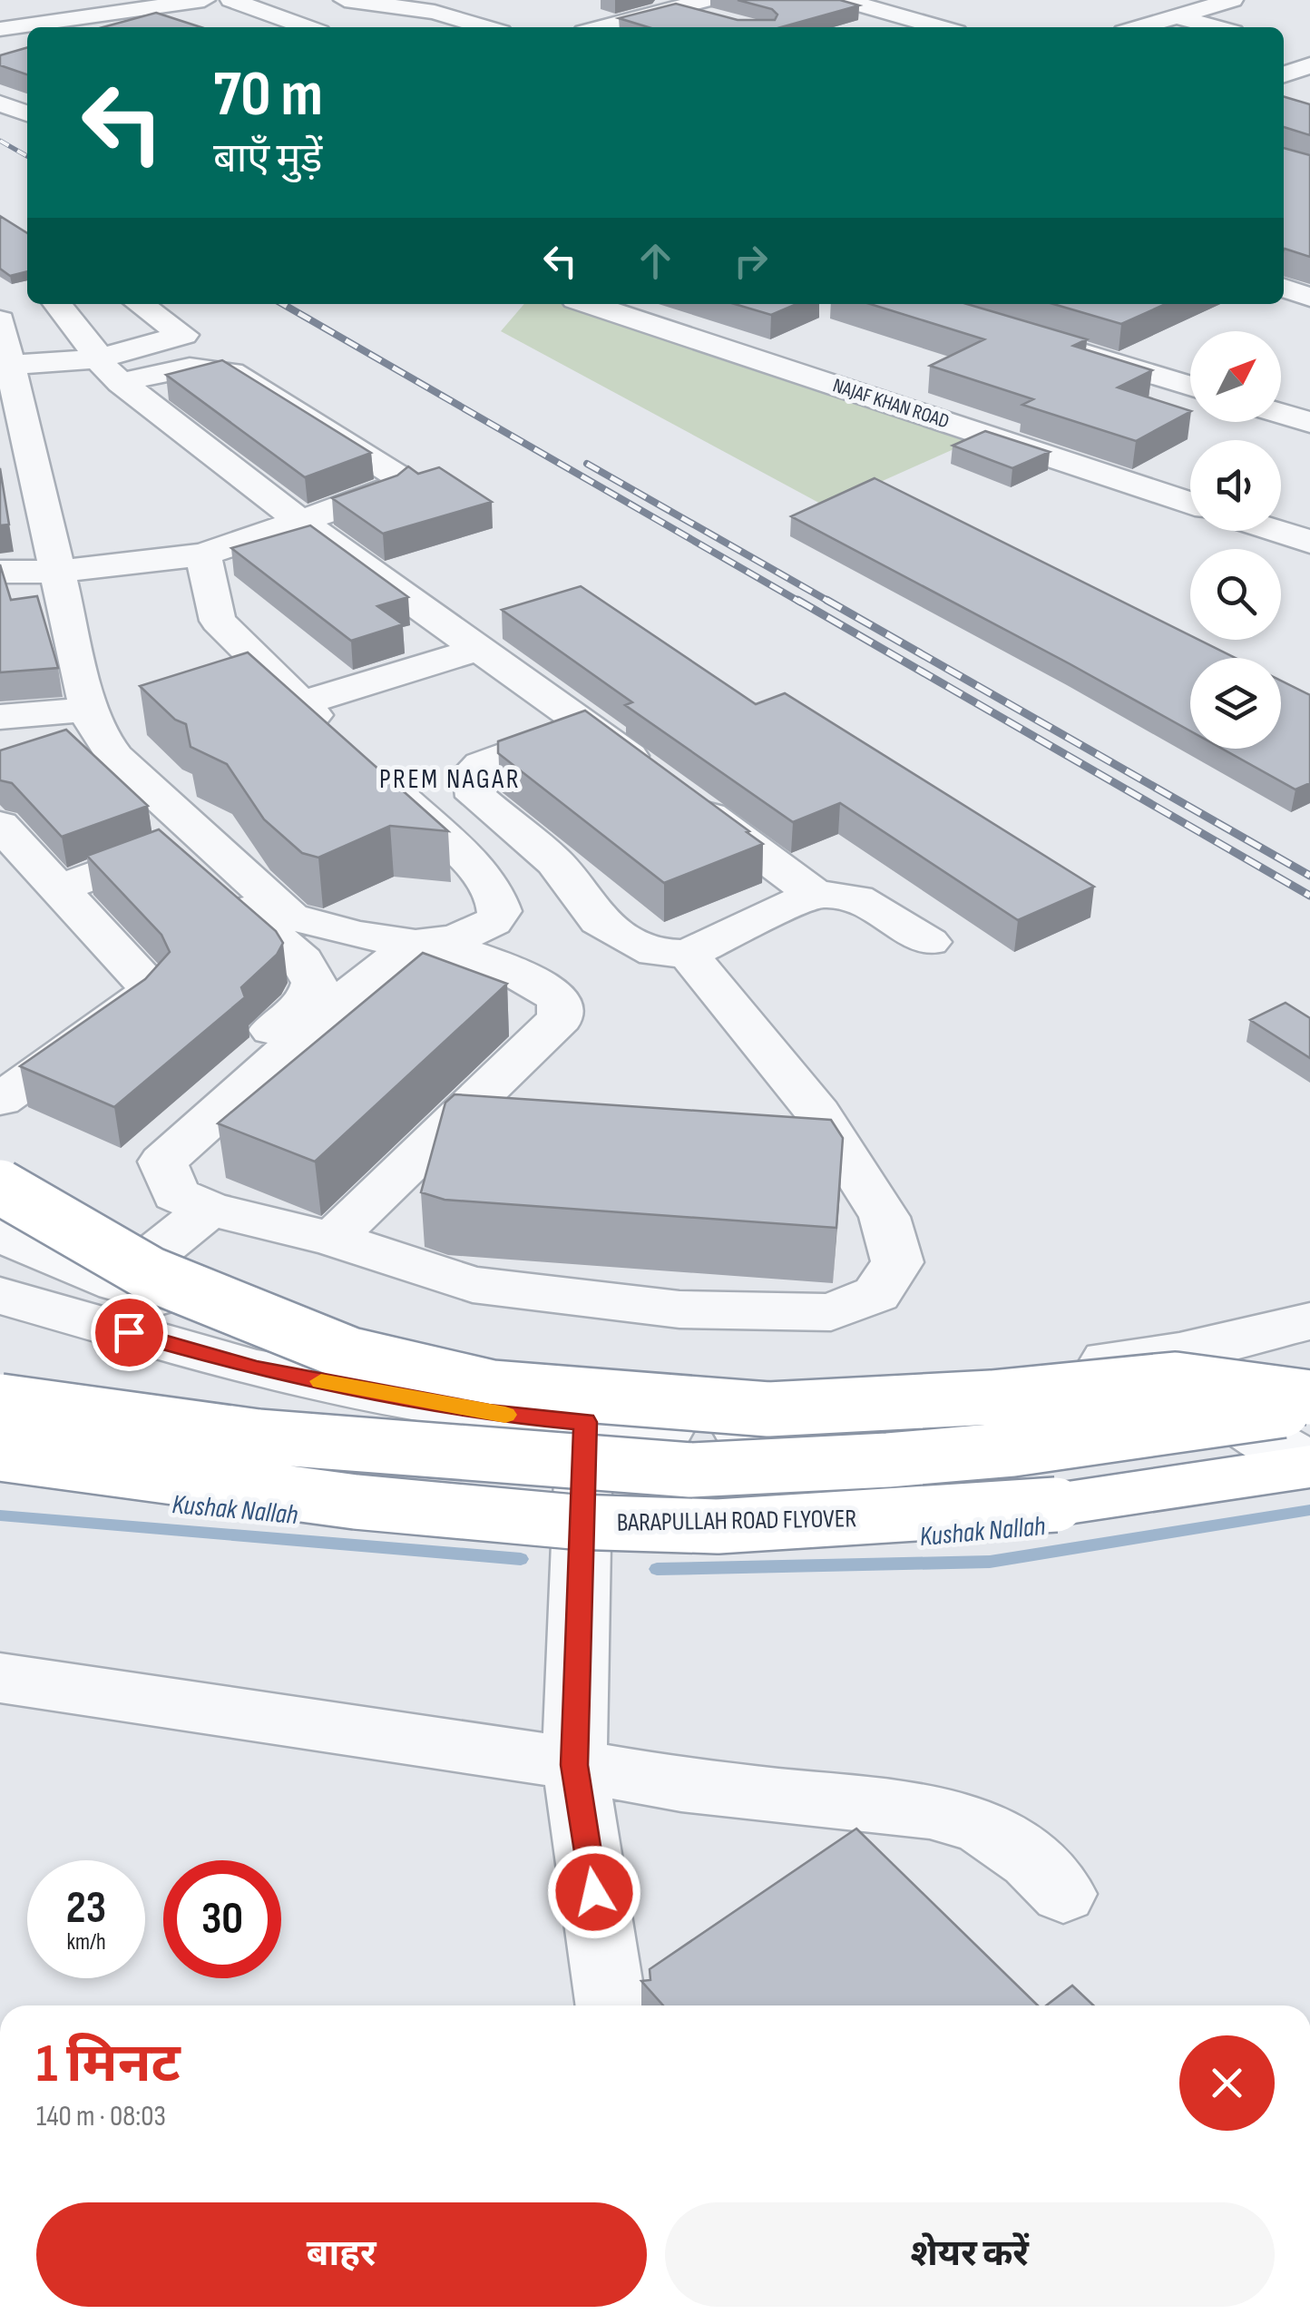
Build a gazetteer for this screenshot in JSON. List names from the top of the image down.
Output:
{
  "streets": {
    "highway": ["BARAPULLAH ROAD FLYOVER"],
    "street": ["NAJAF KHAN ROAD"]
  },
  "districts": ["PREM NAGAR"],
  "water": ["Kushak Nallah"],
  "north": "top right",
  "page": {
    "turn": ["70 m", "बाएँ मुड़ें"],
    "speed": "23 km/h",
    "limit": "30",
    "heading": ["1 मिनट", "140 m · 08:03"],
    "buttons": ["बाहर", "शेयर करें"]
  }
}
